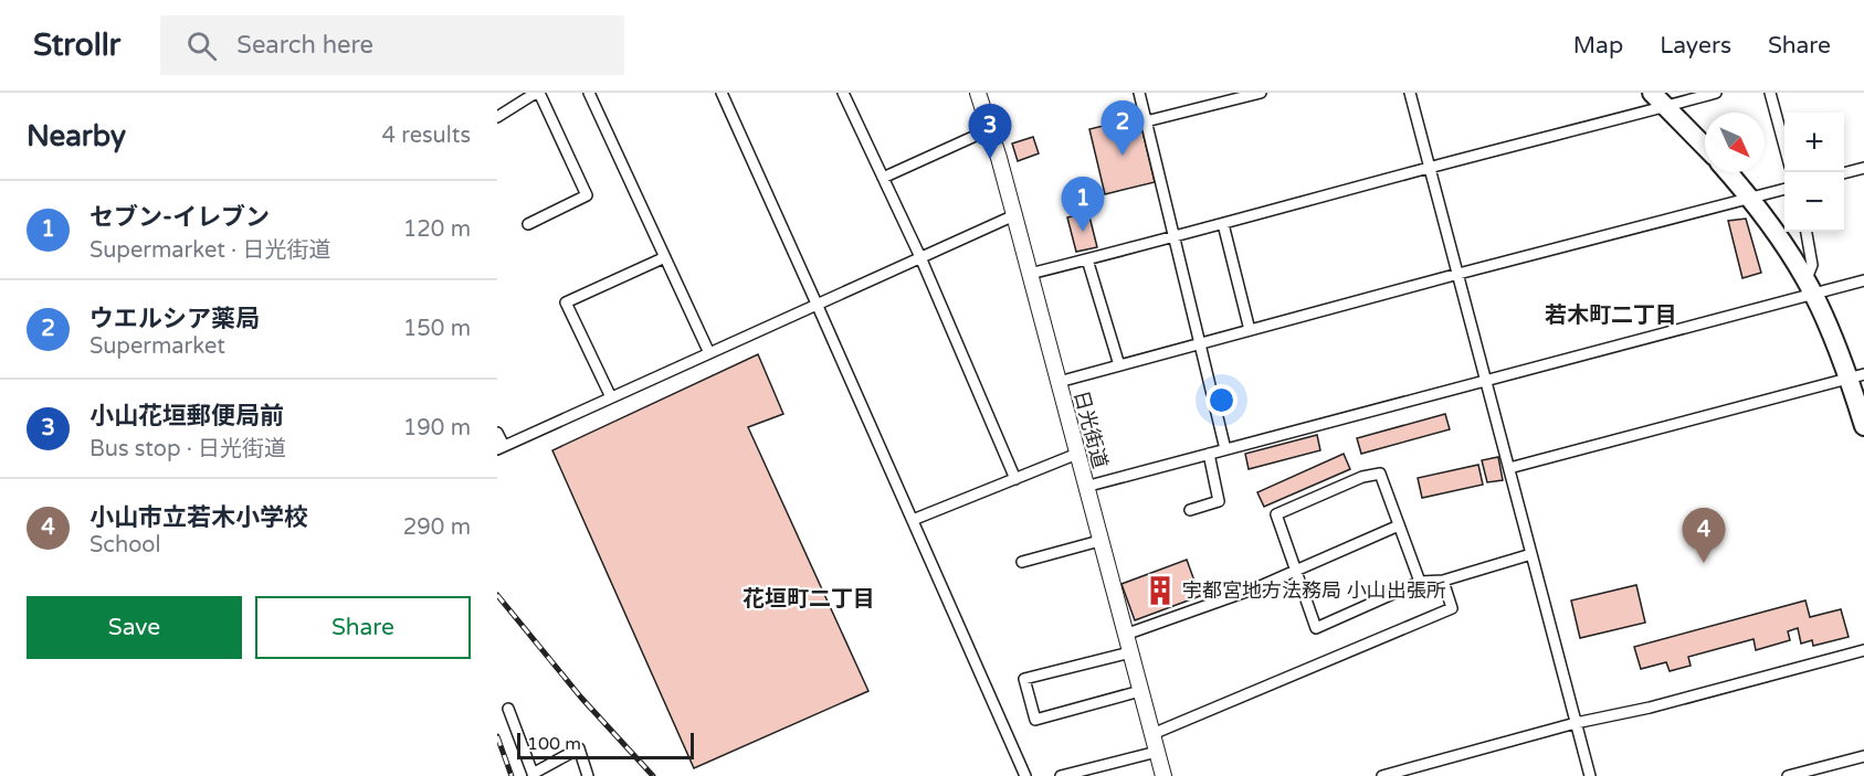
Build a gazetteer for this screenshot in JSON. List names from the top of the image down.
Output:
{
  "streets": {
    "main road": ["日光街道"]
  },
  "districts": ["若木町二丁目", "花垣町二丁目"],
  "places": {
    "building": ["宇都宮地方法務局 小山出張所"]
  },
  "scale_bar": "100 m",
  "north": "bottom right",
  "page": {
    "header": "Strollr",
    "search": "Search here",
    "nav": ["Map", "Layers", "Share"],
    "heading": ["Nearby", "4 results"],
    "pins": [
      "2",
      "3",
      "1",
      "4"
    ],
    "map_buttons": ["+", "−"],
    "list": [
      {
        "mark": "1",
        "name": "セブン-イレブン",
        "note": "Supermarket · 日光街道",
        "value": "120 m"
      },
      {
        "mark": "2",
        "name": "ウエルシア薬局",
        "note": "Supermarket",
        "value": "150 m"
      },
      {
        "mark": "3",
        "name": "小山花垣郵便局前",
        "note": "Bus stop · 日光街道",
        "value": "190 m"
      },
      {
        "mark": "4",
        "name": "小山市立若木小学校",
        "note": "School",
        "value": "290 m"
      }
    ],
    "buttons": ["Save", "Share"],
    "scale": "100 m"
  }
}
